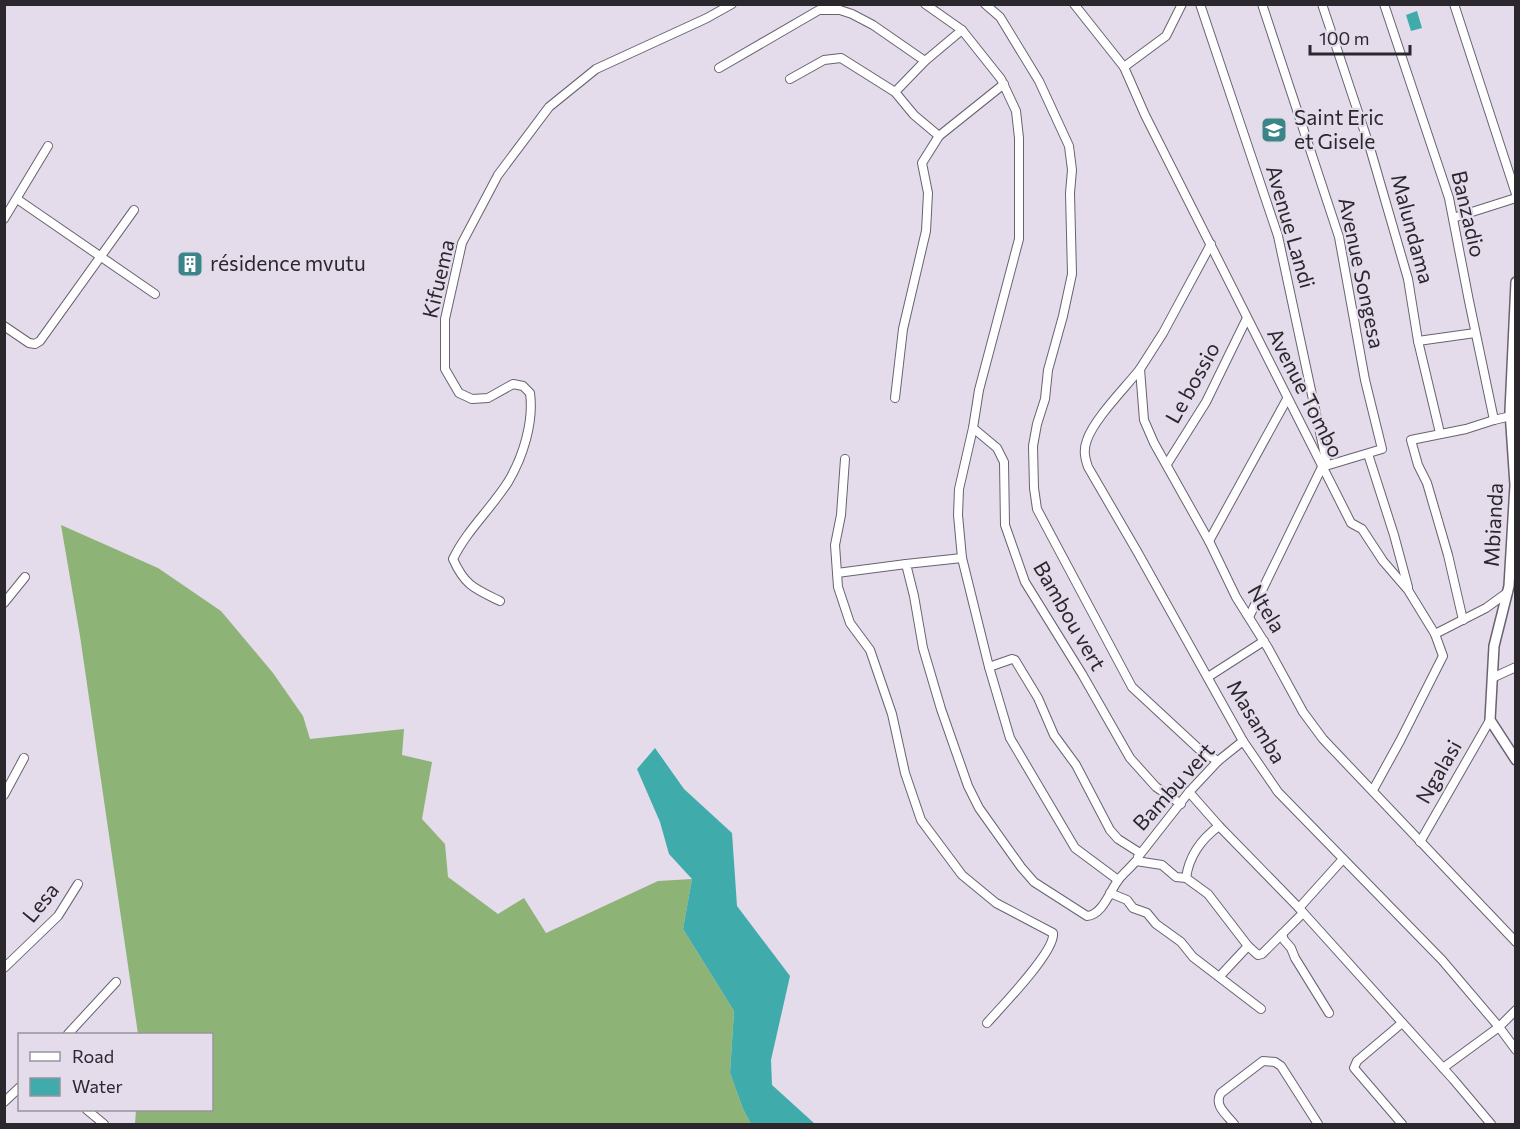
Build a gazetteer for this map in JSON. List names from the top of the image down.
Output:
{
  "streets": {
    "street": [
      "Banzadio",
      "Avenue Landi",
      "Malundama",
      "Avenue Songesa",
      "Kifuema",
      "Le bossio",
      "Avenue Tombo",
      "Mbianda",
      "Ntela",
      "Bambou vert",
      "Masamba",
      "Ngalasi",
      "Bambu vert",
      "Lesa"
    ]
  },
  "crossings": [
    ["Avenue Landi", "Avenue Tombo"],
    ["Le bossio", "Avenue Tombo"],
    ["Le bossio", "Ntela"],
    ["Avenue Tombo", "Ntela"],
    ["Mbianda", "Ngalasi"],
    ["Ntela", "Masamba"],
    ["Ntela", "Ngalasi"],
    ["Bambou vert", "Bambu vert"],
    ["Masamba", "Bambu vert"]
  ],
  "places": {
    "school or university": ["Saint Eric et Gisele"],
    "building": ["résidence mvutu"]
  },
  "legend": ["Road", "Water"],
  "scale_bar": "100 m"
}
